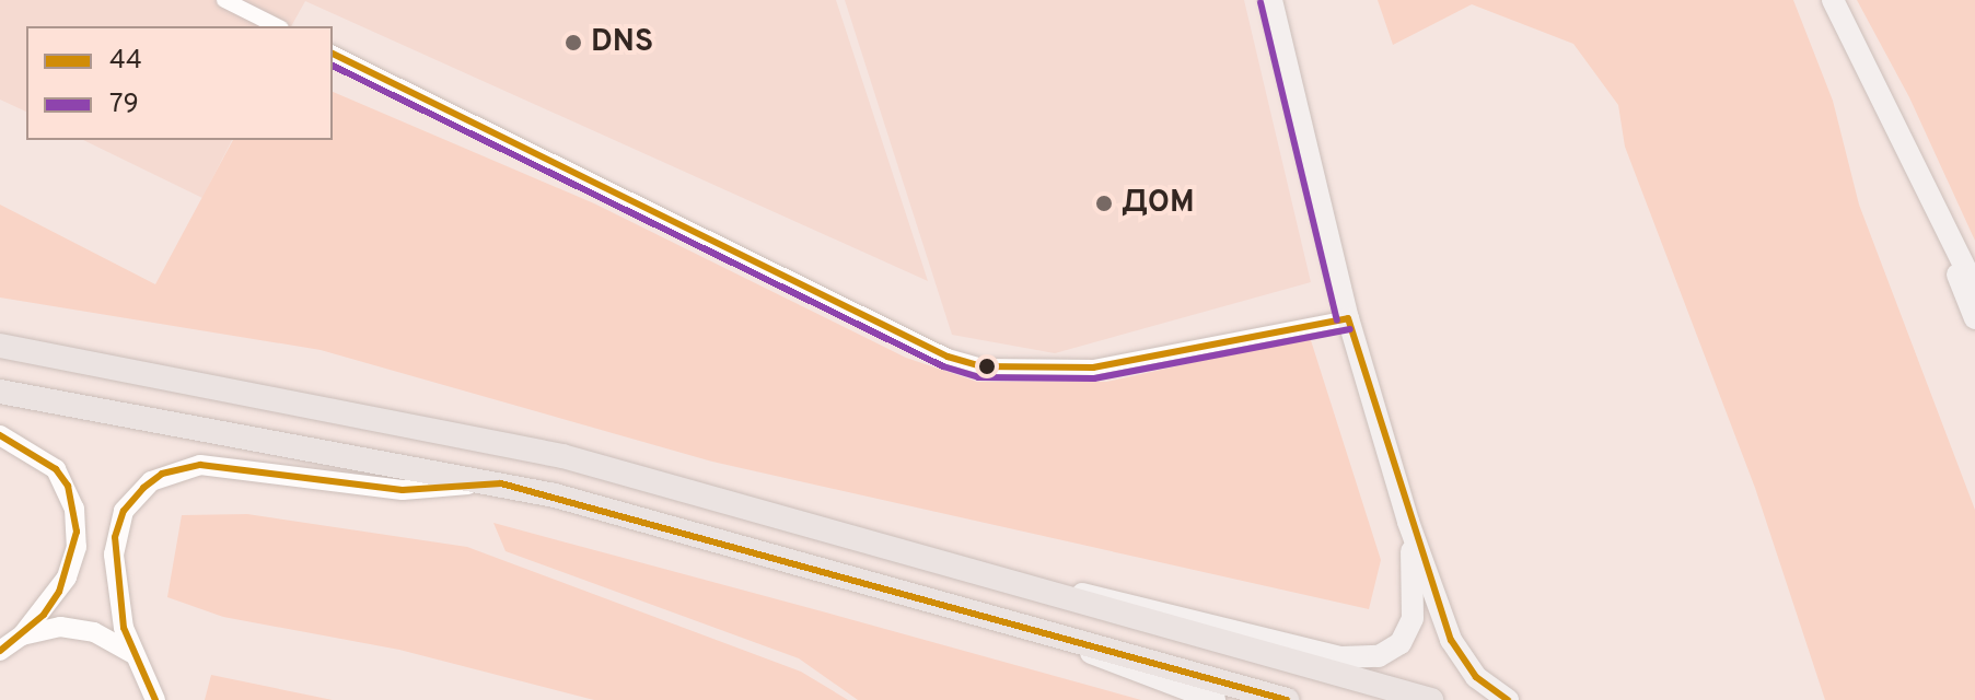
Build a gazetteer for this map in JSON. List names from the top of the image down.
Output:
{
  "places": ["DNS", "ДОМ"],
  "lines": ["transit line 79", "transit line 44"],
  "legend": ["44", "79"]
}
